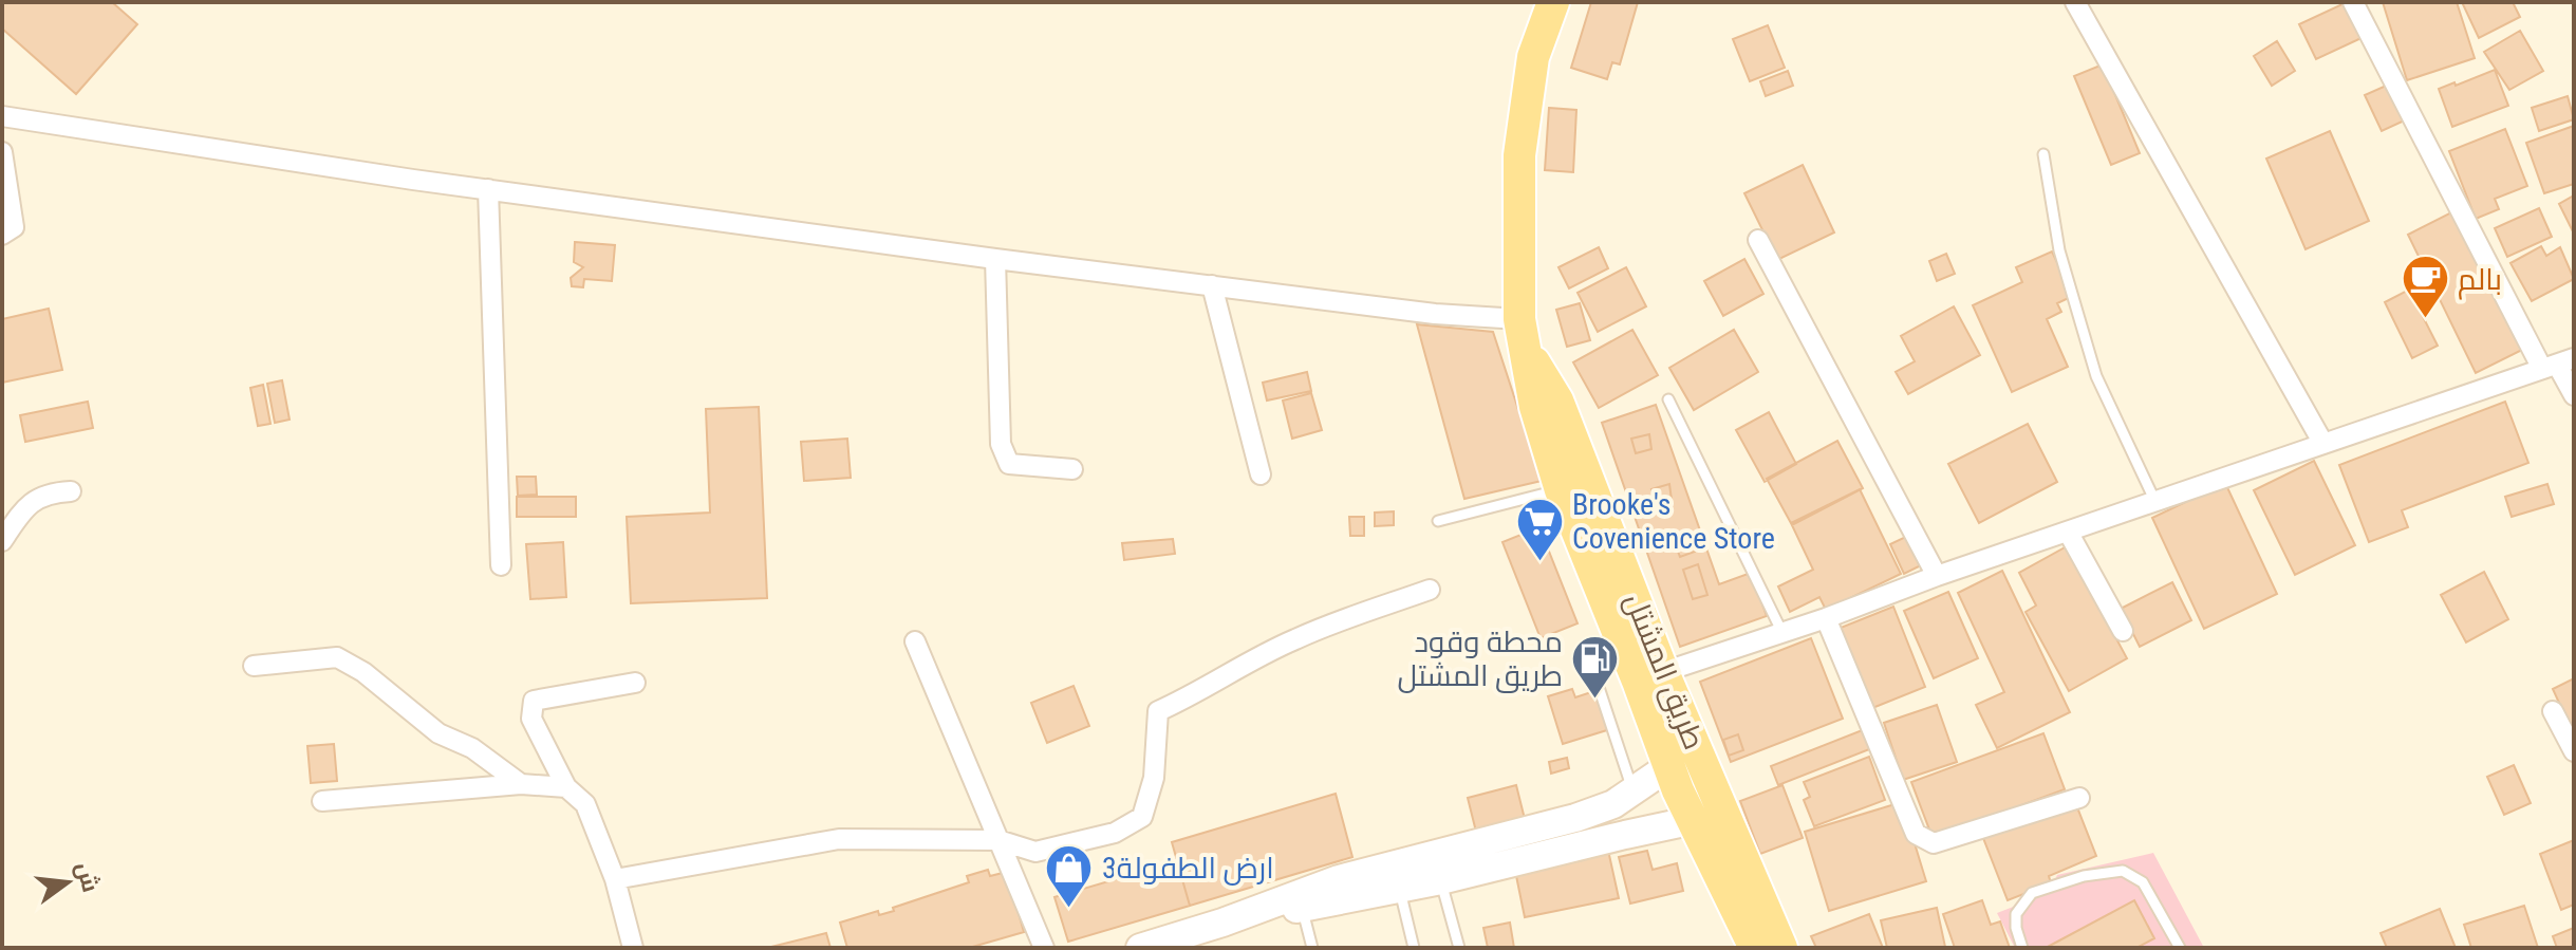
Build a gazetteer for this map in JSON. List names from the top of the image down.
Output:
{
  "streets": {
    "main road": ["طريق المشتل"]
  },
  "places": {
    "cafe": ["بالم"],
    "supermarket": ["Brooke's Covenience Store"],
    "fuel station": ["محطة وقود طريق المشتل"],
    "shop": ["ارض الطفولة3"]
  },
  "north": "right"
}
